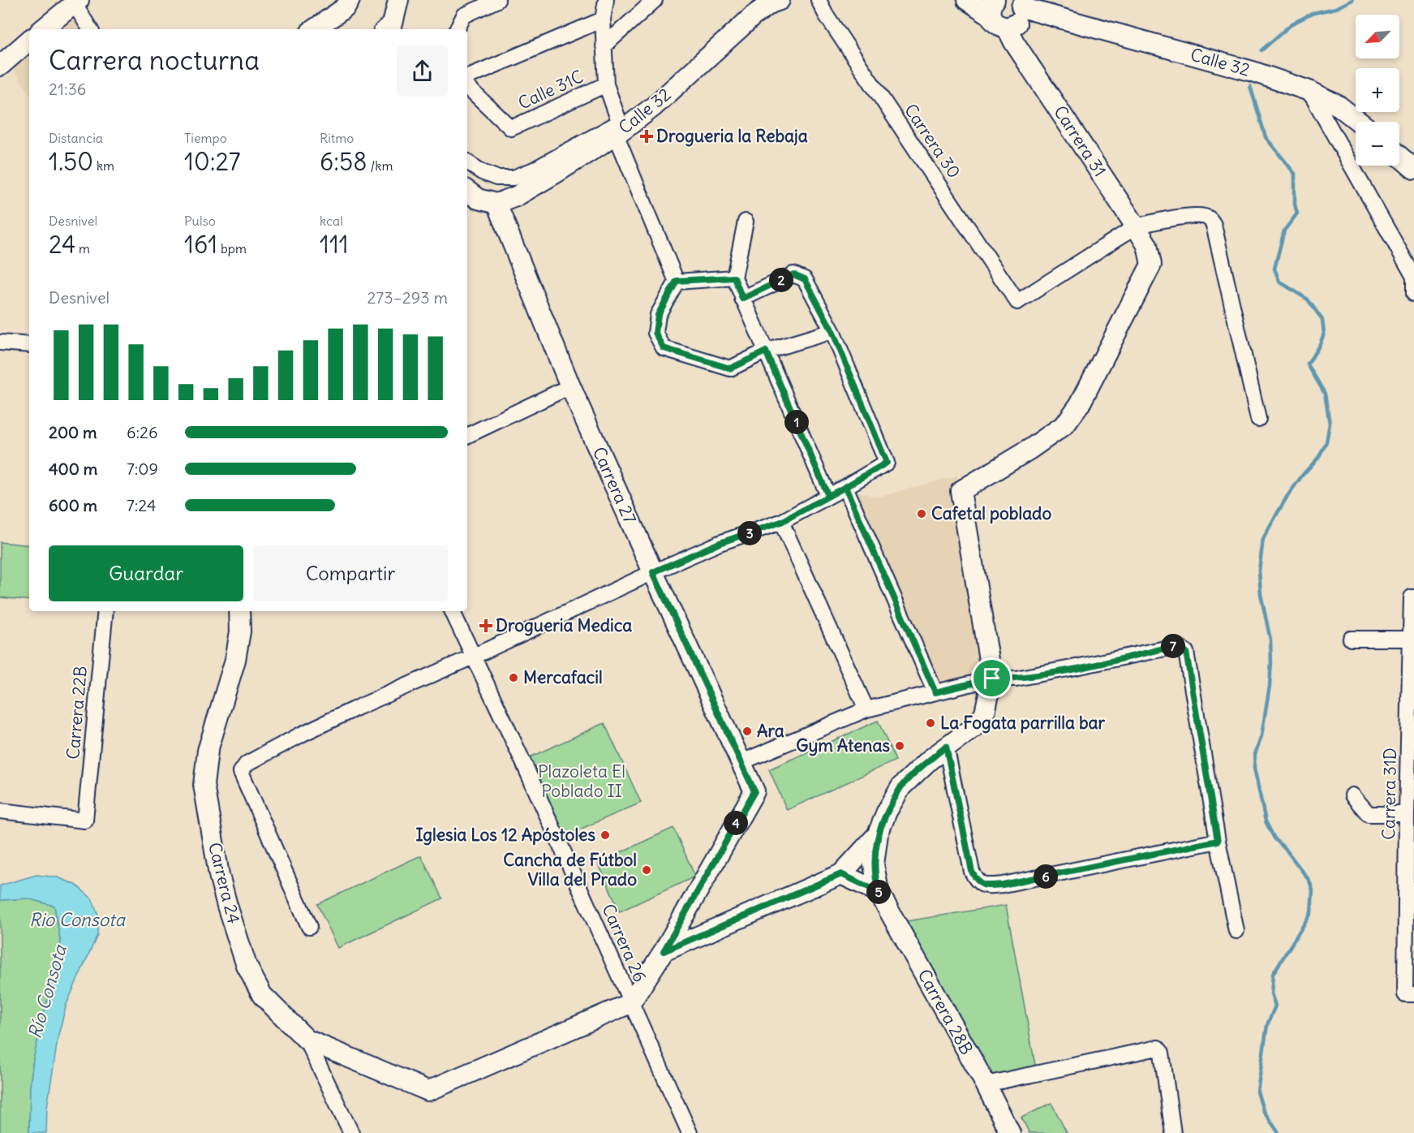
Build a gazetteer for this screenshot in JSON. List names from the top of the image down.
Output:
{
  "streets": {
    "street": [
      "Calle 32",
      "Calle 31C",
      "Carrera 30",
      "Carrera 31",
      "Carrera 27",
      "Carrera 22B",
      "Carrera 31D",
      "Carrera 24",
      "Carrera 26",
      "Carrera 28B"
    ]
  },
  "crossings": [
    ["Calle 32", "Carrera 31"],
    ["Calle 32", "Carrera 27"],
    ["Carrera 30", "Carrera 31"],
    ["Carrera 24", "Carrera 26"]
  ],
  "water": ["Rio Consota", "Río Consota"],
  "parks": ["Plazoleta El Poblado II"],
  "places": {
    "health": ["Drogueria la Rebaja", "Drogueria Medica"],
    "other": [
      "Cafetal poblado",
      "Mercafacil",
      "La Fogata parrilla bar",
      "Ara",
      "Gym Atenas",
      "Iglesia Los 12 Apóstoles",
      "Cancha de Fútbol Villa del Prado"
    ]
  },
  "north": "bottom left",
  "page": {
    "map_buttons": ["+", "−"],
    "heading": ["Carrera nocturna", "21:36"],
    "stats": [
      ["Distancia", "1.50 km"],
      ["Tiempo", "10:27"],
      ["Ritmo", "6:58 /km"],
      ["Desnivel", "24 m"],
      ["Pulso", "161 bpm"],
      ["kcal", "111"]
    ],
    "pins": [
      "2",
      "1",
      "3",
      "7",
      "4",
      "6",
      "5"
    ],
    "chart": ["Desnivel", "273–293 m"],
    "list": [
      {
        "name": "200 m",
        "note": "6:26"
      },
      {
        "name": "400 m",
        "note": "7:09"
      },
      {
        "name": "600 m",
        "note": "7:24"
      }
    ],
    "buttons": ["Guardar", "Compartir"]
  }
}
